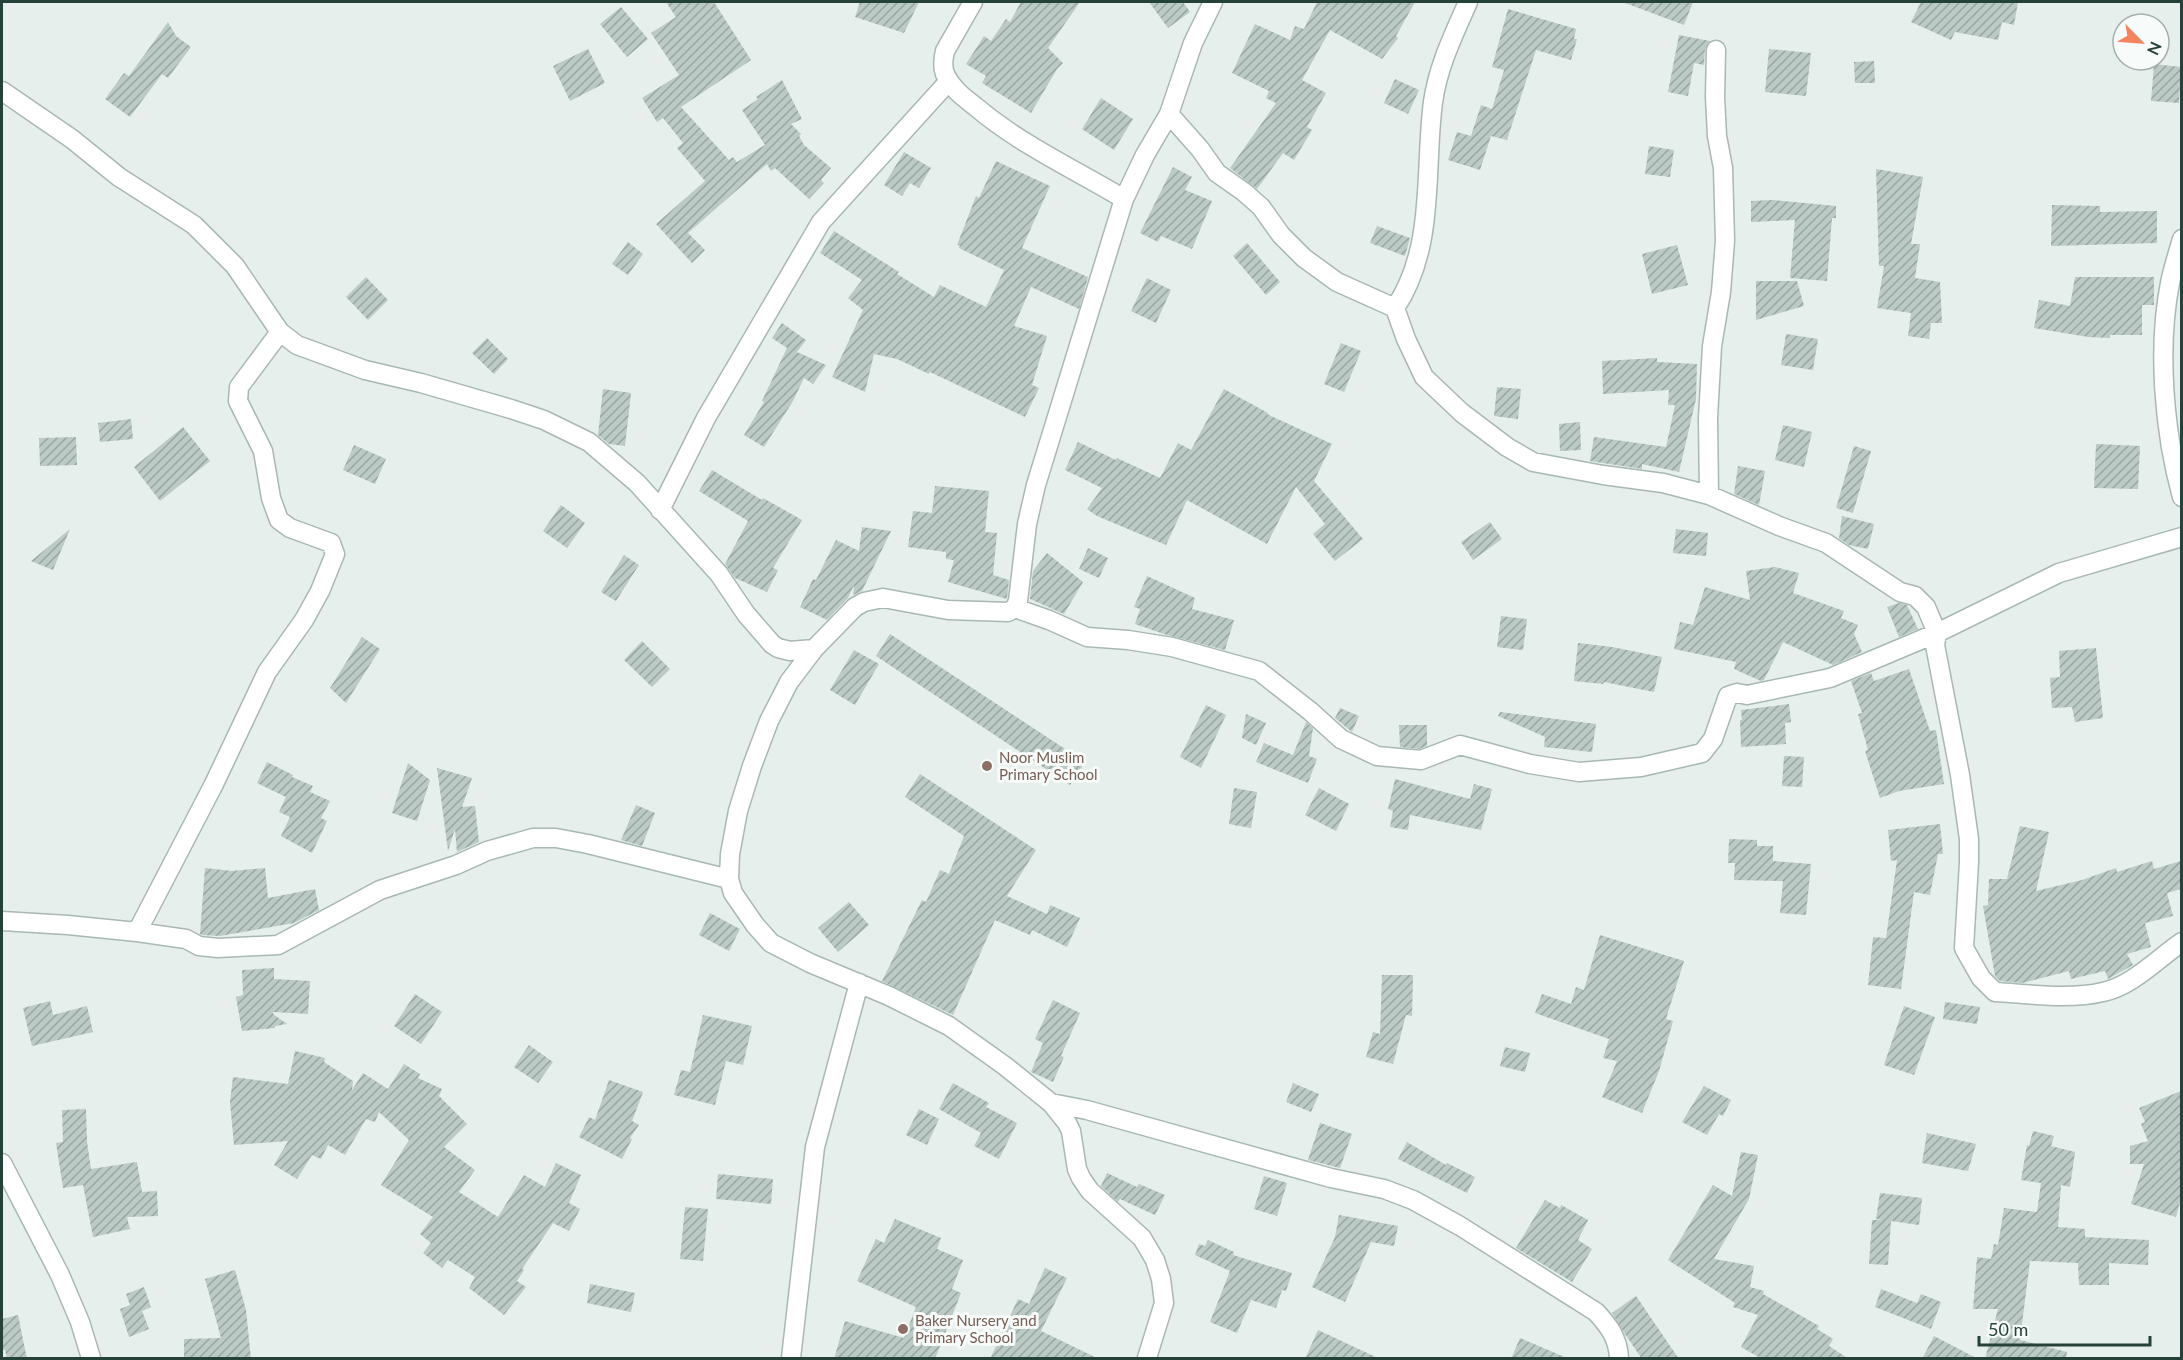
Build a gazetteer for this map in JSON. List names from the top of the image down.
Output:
{
  "places": ["Noor Muslim Primary School", "Baker Nursery and Primary School"],
  "scale_bar": "50 m",
  "north": "bottom right"
}
